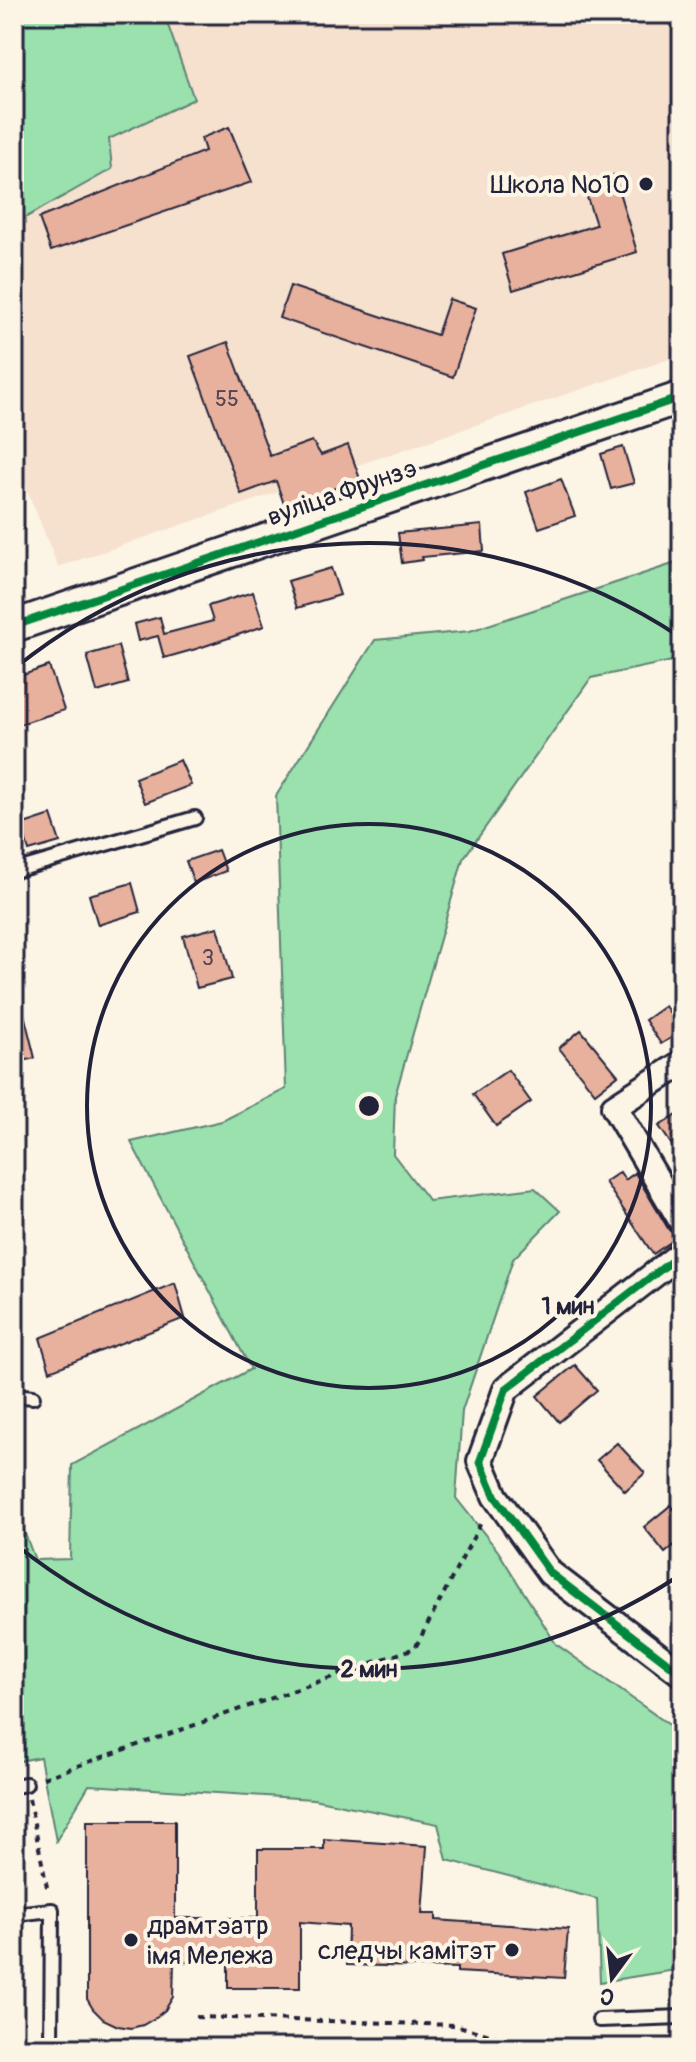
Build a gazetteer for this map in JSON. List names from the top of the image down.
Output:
{
  "streets": {
    "street": ["вуліца Фрунзэ"]
  },
  "places": ["Школа №10", "драмтэатр імя Мележа", "следчы камітэт"],
  "house_numbers": ["55", "3"],
  "north": "bottom",
  "rings": ["1 мин", "2 мин"]
}
